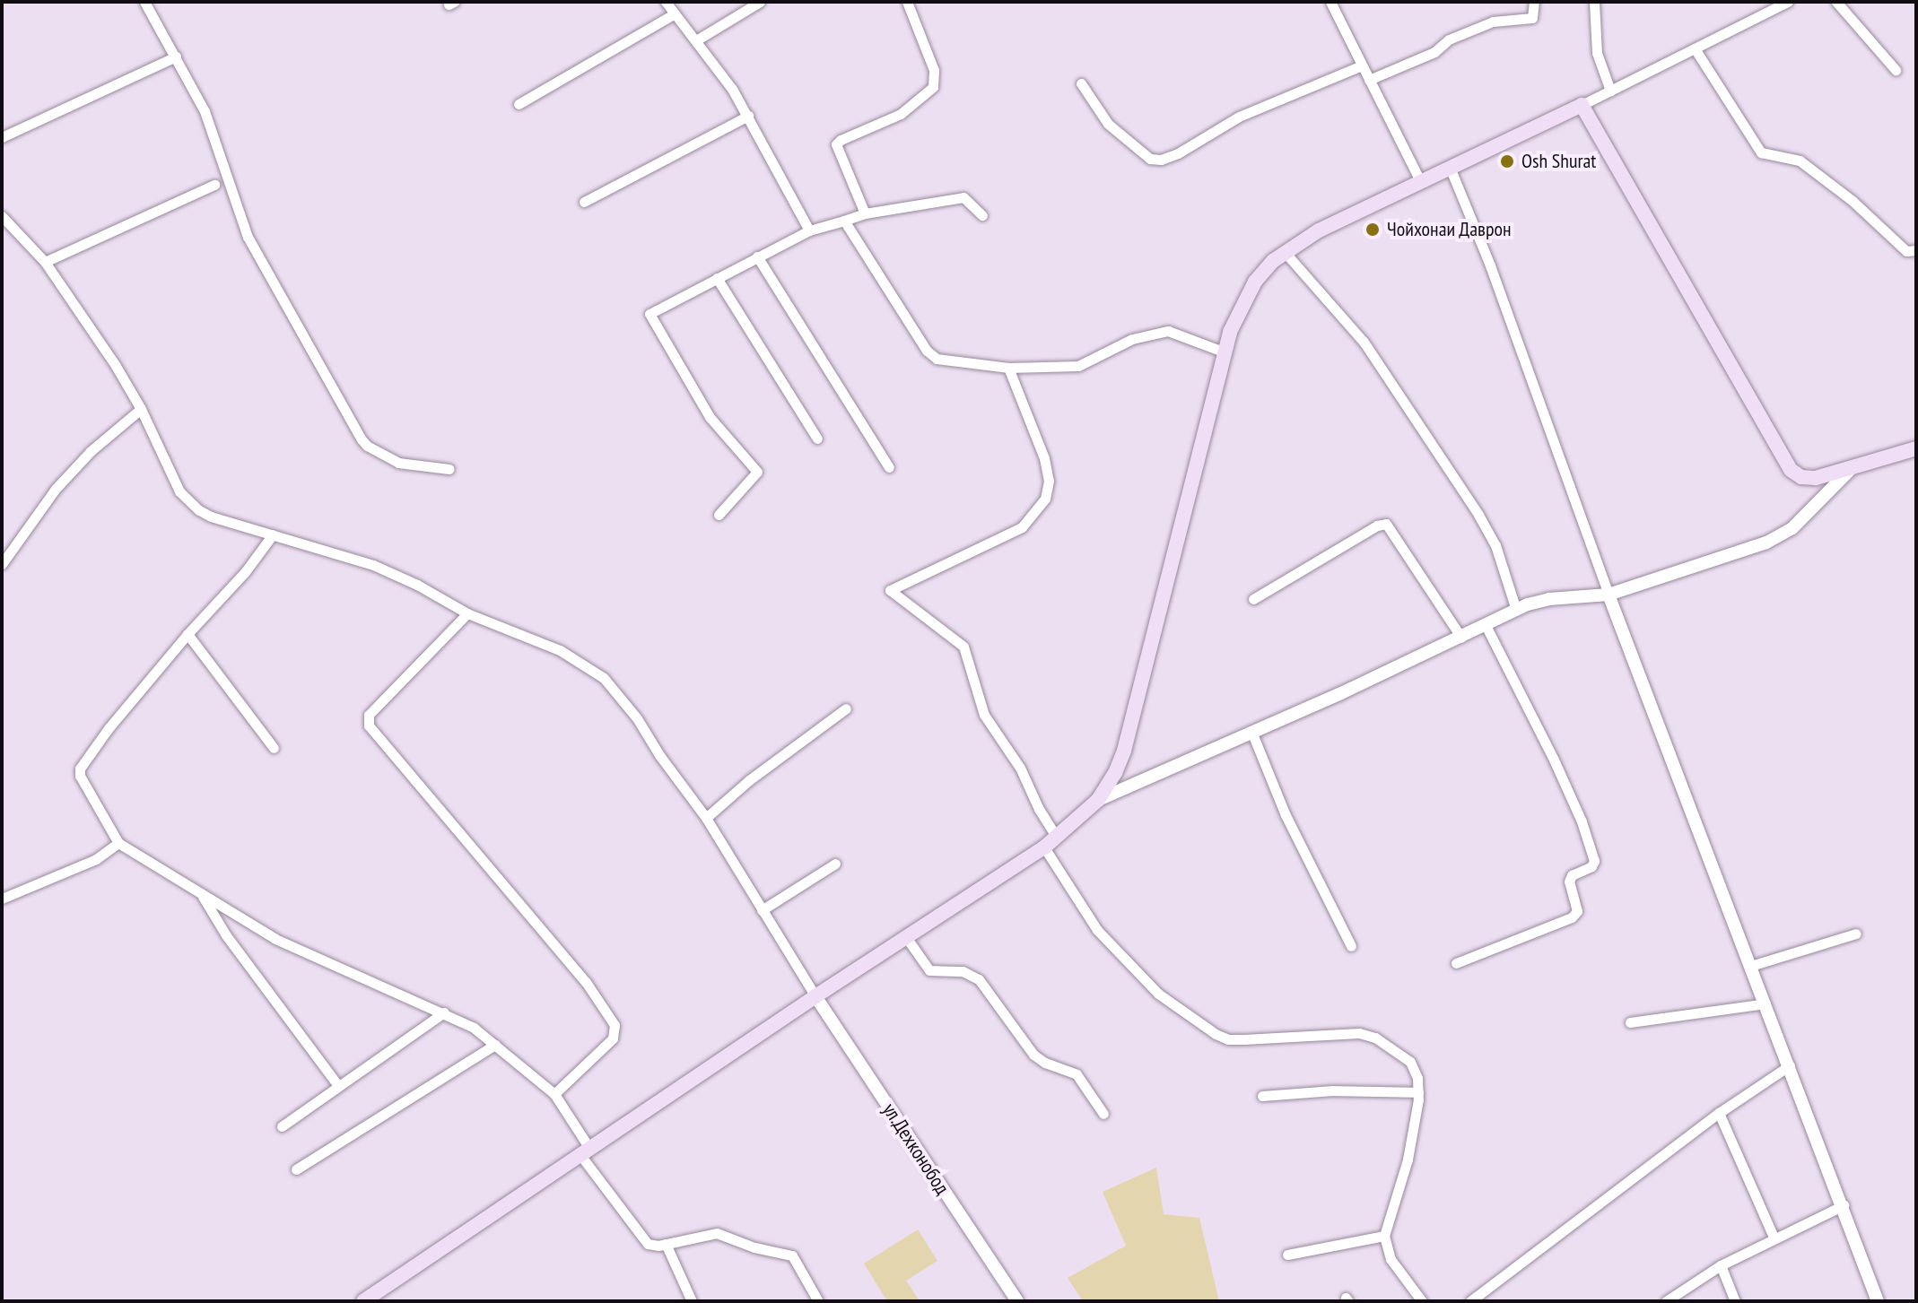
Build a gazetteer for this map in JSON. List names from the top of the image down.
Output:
{
  "streets": {
    "street": ["ул.Дехконобод"]
  },
  "places": ["Osh Shurat", "Чойхонаи Даврон"]
}
